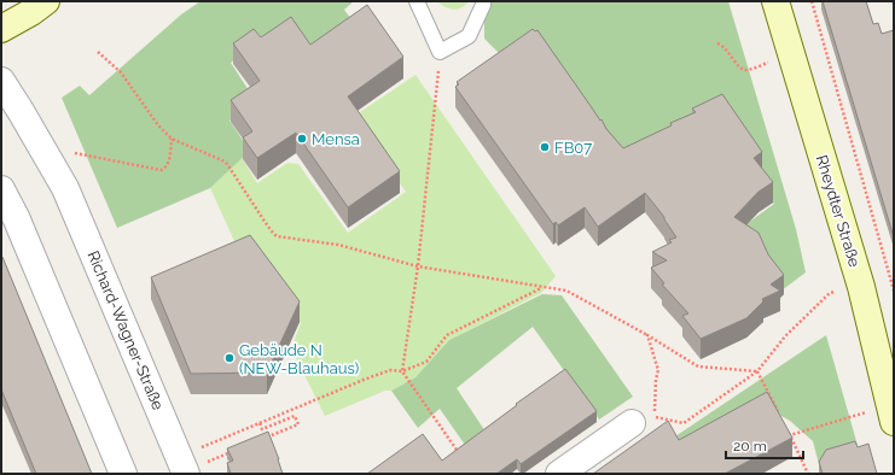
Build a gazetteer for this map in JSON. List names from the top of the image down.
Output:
{
  "streets": {
    "main road": ["Rheydter Straße"],
    "street": ["Richard-Wagner-Straße"]
  },
  "places": ["Mensa", "FB07", "Gebäude N (NEW-Blauhaus)"],
  "scale_bar": "20 m"
}
